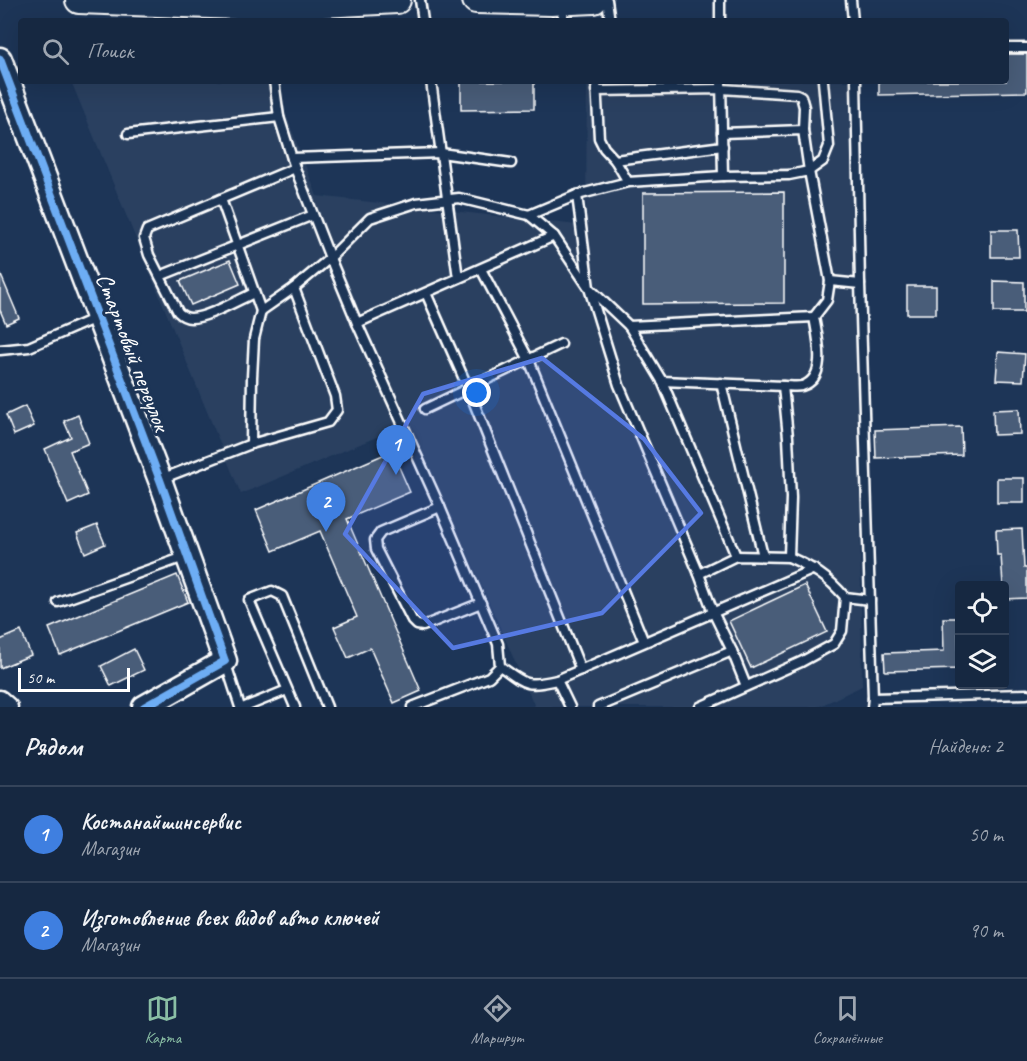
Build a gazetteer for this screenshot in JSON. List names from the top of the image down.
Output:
{
  "streets": {
    "street": ["Стартовый переулок"]
  },
  "scale_bar": "50 m",
  "page": {
    "search": "Поиск",
    "pins": ["1", "2"],
    "scale": "50 m",
    "heading": ["Рядом", "Найдено: 2"],
    "list": [
      {
        "mark": "1",
        "name": "Костанайшинсервис",
        "note": "Магазин",
        "value": "50 m"
      },
      {
        "mark": "2",
        "name": "Изготовление всех видов авто ключей",
        "note": "Магазин",
        "value": "90 m"
      }
    ],
    "nav": ["Карта", "Маршрут", "Сохранённые"]
  }
}
